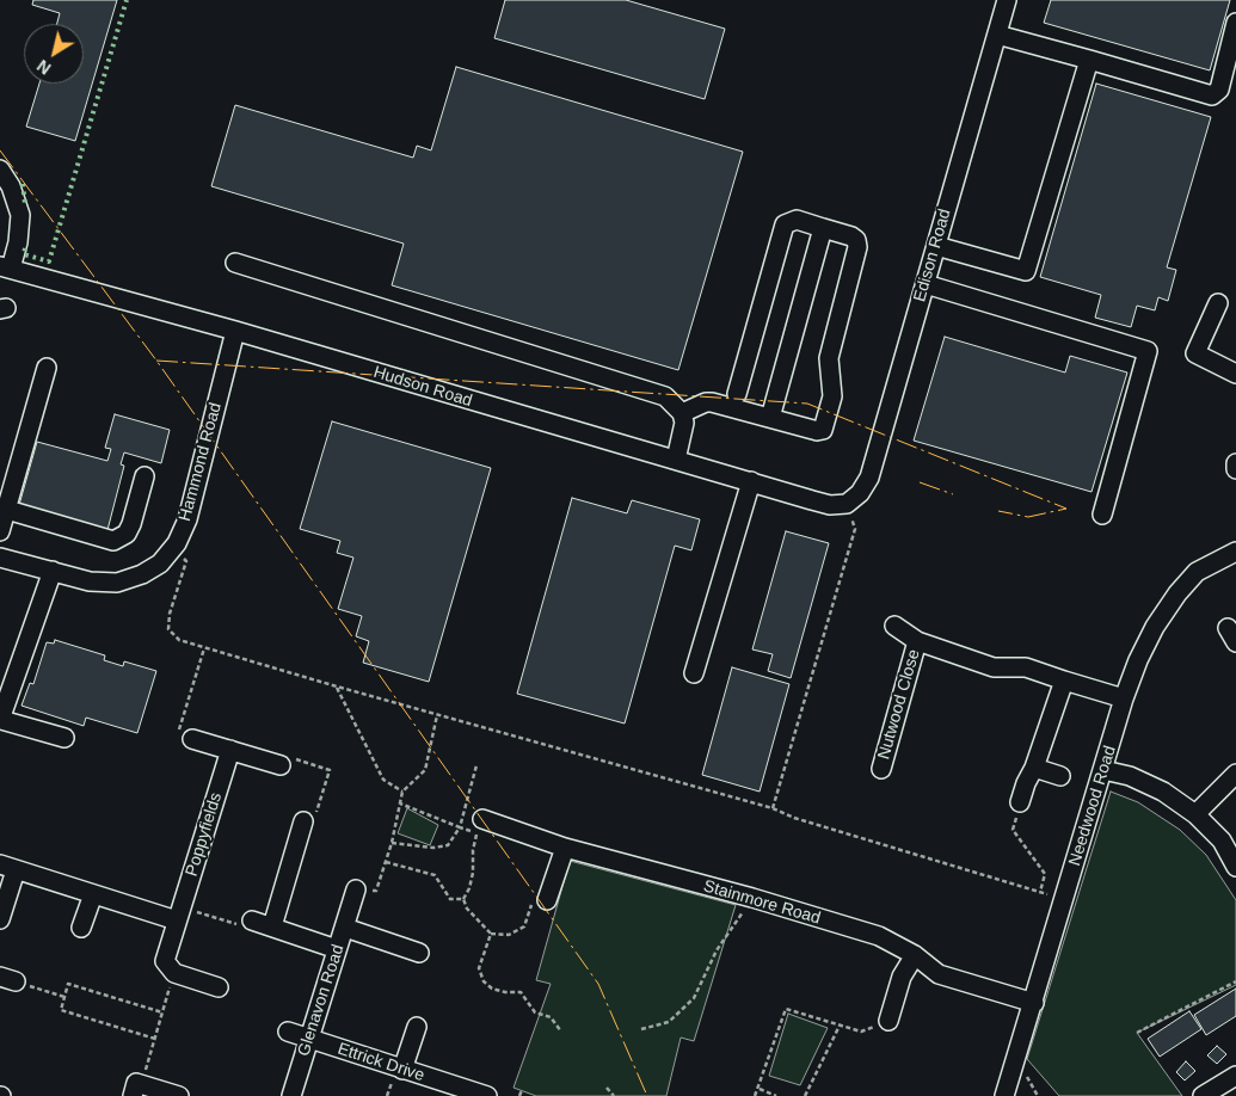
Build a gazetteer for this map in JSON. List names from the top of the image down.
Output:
{
  "streets": {
    "street": [
      "Edison Road",
      "Hudson Road",
      "Hammond Road",
      "Nutwood Close",
      "Needwood Road",
      "Poppyfields",
      "Stainmore Road",
      "Glenavon Road",
      "Ettrick Drive"
    ]
  },
  "crossings": [
    ["Edison Road", "Hudson Road"],
    ["Hudson Road", "Hammond Road"],
    ["Nutwood Close", "Needwood Road"],
    ["Needwood Road", "Stainmore Road"],
    ["Glenavon Road", "Ettrick Drive"]
  ],
  "north": "bottom left"
}
